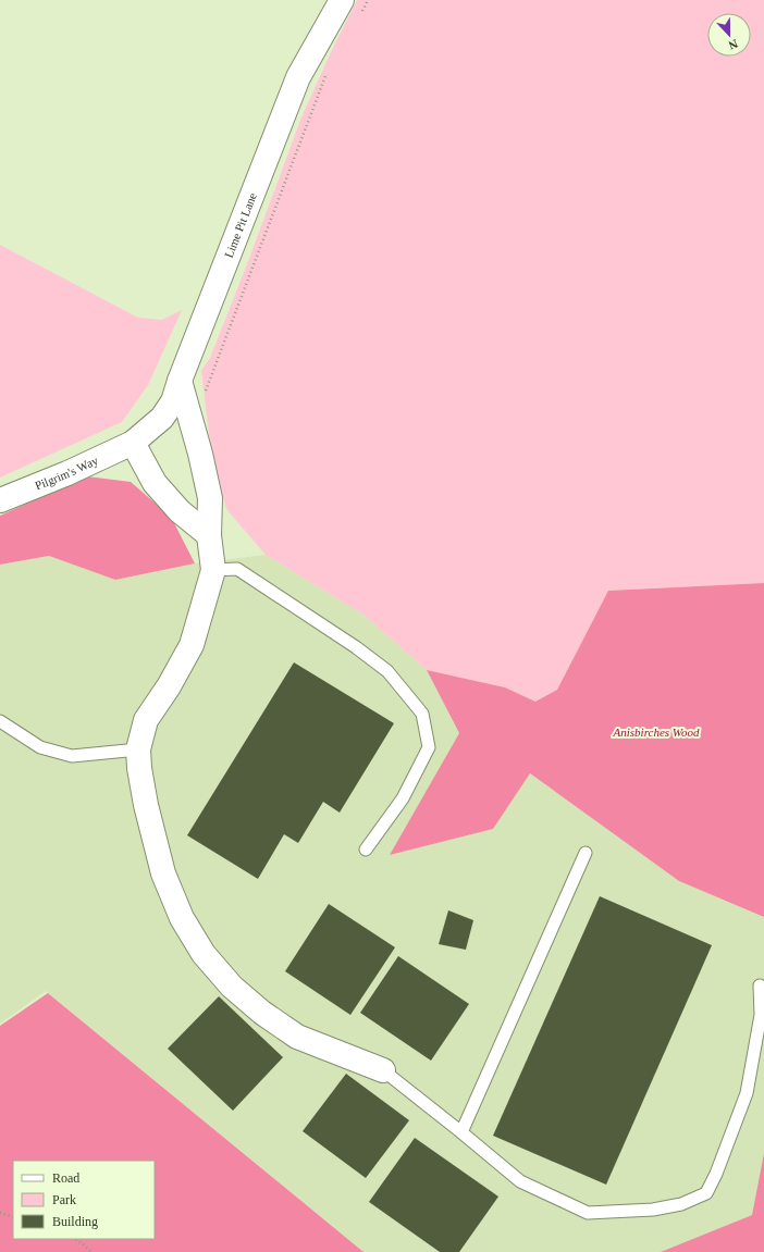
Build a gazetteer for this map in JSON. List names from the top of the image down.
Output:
{
  "streets": {
    "street": ["Lime Pit Lane", "Pilgrim's Way"]
  },
  "crossings": [
    ["Lime Pit Lane", "Pilgrim's Way"]
  ],
  "parks": ["Anisbirches Wood"],
  "legend": ["Road", "Park", "Building"],
  "north": "bottom"
}
